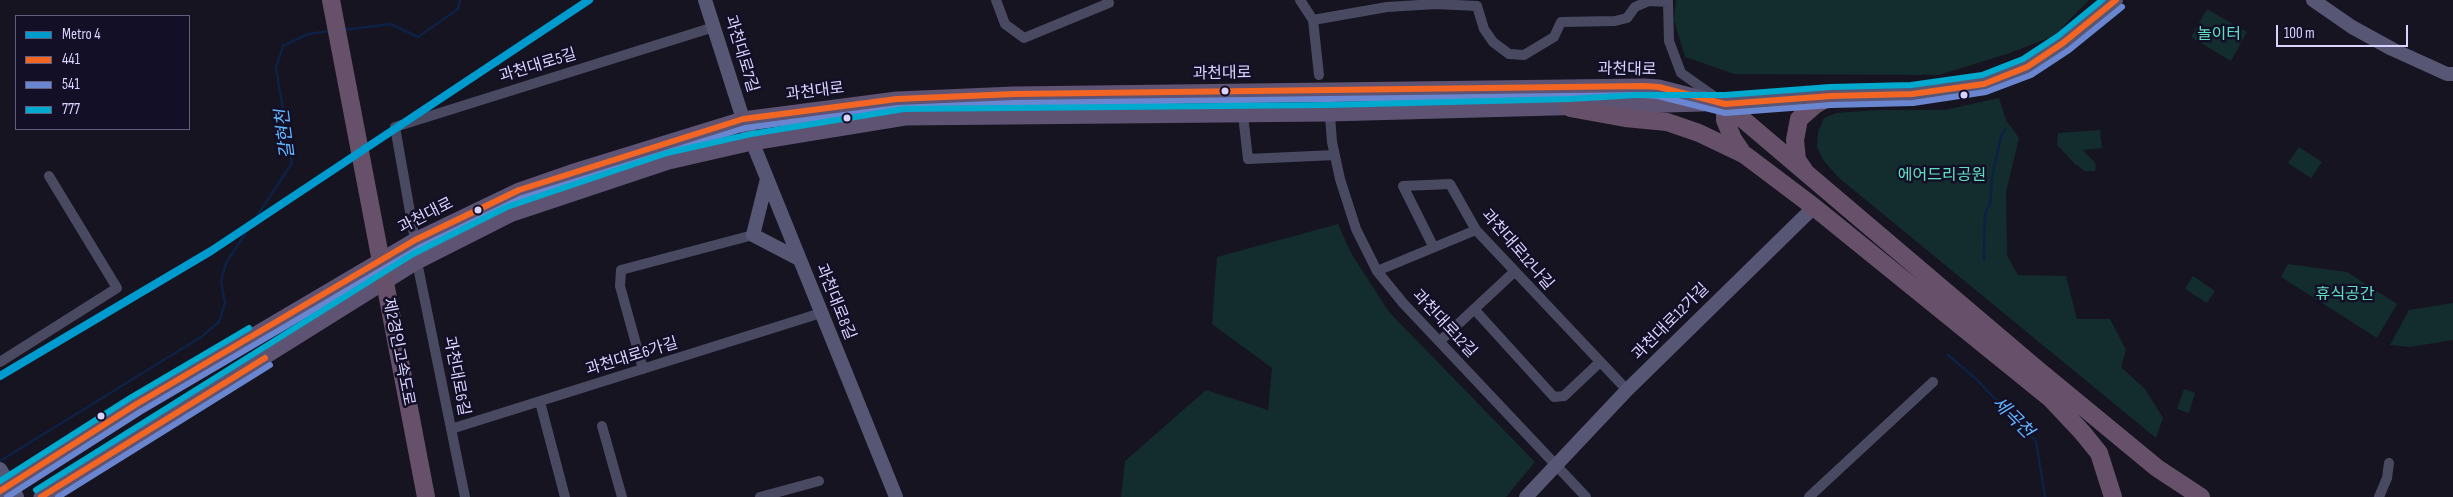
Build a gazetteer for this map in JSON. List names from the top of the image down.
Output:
{
  "streets": {
    "highway": ["제2경인고속도로"],
    "main road": ["과천대로"],
    "street": [
      "과천대로7길",
      "과천대로5길",
      "과천대로12나길",
      "과천대로8길",
      "과천대로12가길",
      "과천대로12길",
      "과천대로6가길",
      "과천대로6길"
    ]
  },
  "crossings": [
    ["과천대로7길", "과천대로5길"],
    ["과천대로7길", "과천대로"],
    ["과천대로7길", "과천대로8길"],
    ["과천대로5길", "과천대로"],
    ["과천대로", "과천대로8길"],
    ["과천대로", "과천대로12길"],
    ["과천대로12나길", "과천대로12가길"],
    ["과천대로8길", "과천대로6가길"],
    ["과천대로12가길", "과천대로12길"],
    ["과천대로6가길", "과천대로6길"]
  ],
  "water": ["갈현천", "세곡천"],
  "parks": ["놀이터", "에어드리공원", "휴식공간"],
  "lines": [
    "metro line 4",
    "transit line 441",
    "transit line 777",
    "transit line 541"
  ],
  "legend": [
    "Metro 4",
    "441",
    "541",
    "777"
  ],
  "scale_bar": "100 m"
}
